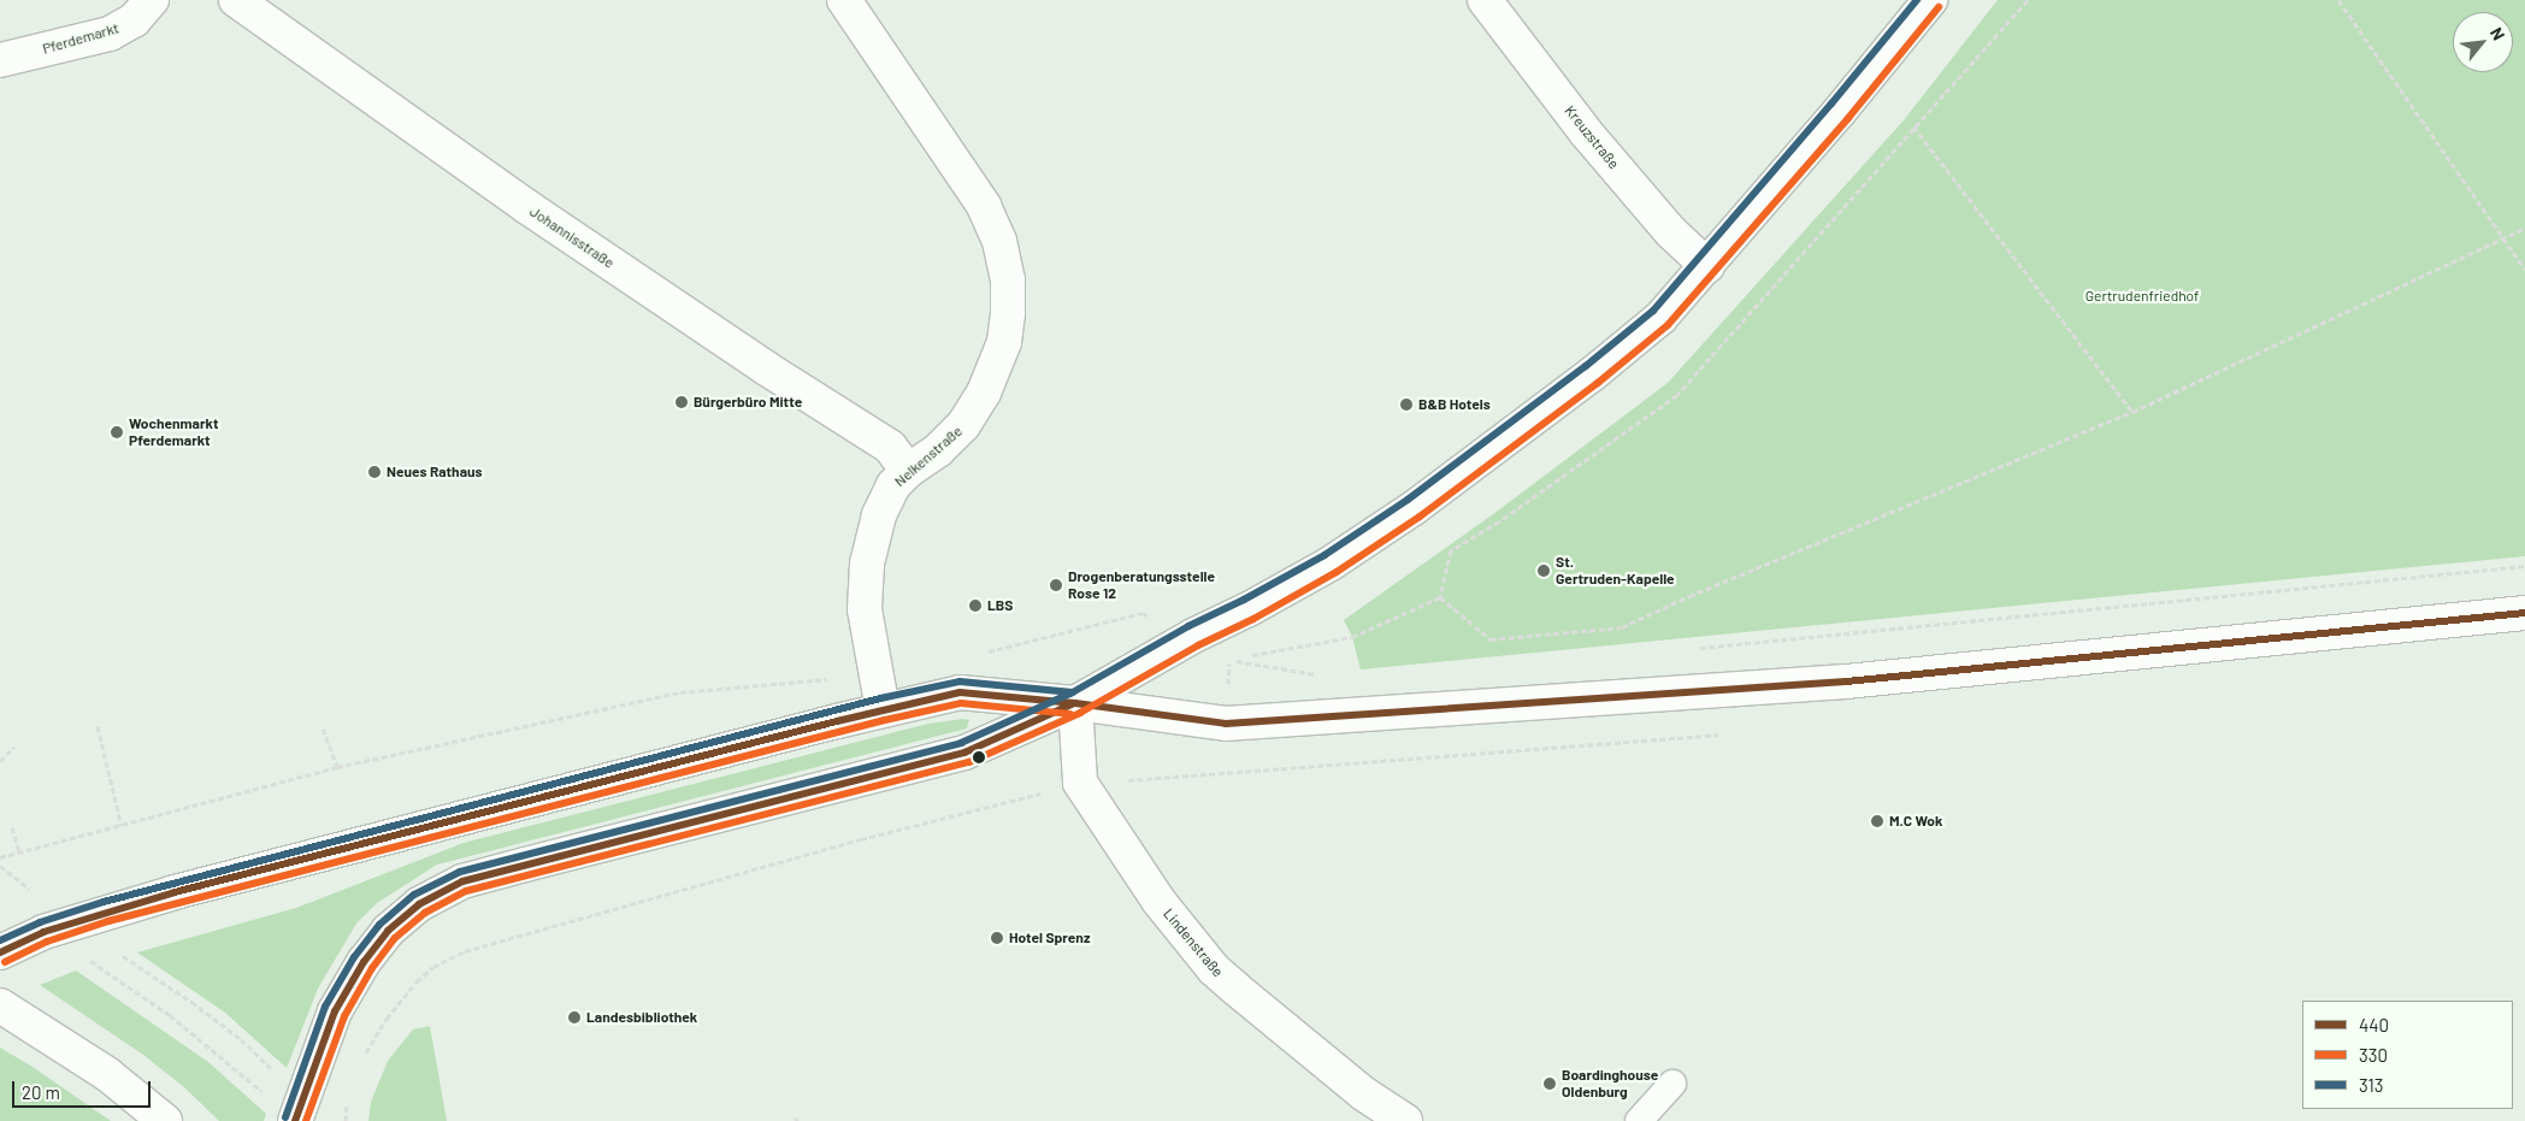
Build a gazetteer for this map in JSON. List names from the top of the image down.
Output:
{
  "streets": {
    "street": [
      "Pferdemarkt",
      "Kreuzstraße",
      "Johannisstraße",
      "Nelkenstraße",
      "Lindenstraße"
    ]
  },
  "crossings": [
    ["Johannisstraße", "Nelkenstraße"]
  ],
  "parks": ["Gertrudenfriedhof"],
  "places": [
    "Bürgerbüro Mitte",
    "B&B Hotels",
    "Wochenmarkt Pferdemarkt",
    "Neues Rathaus",
    "St. Gertruden-Kapelle",
    "Drogenberatungsstelle Rose 12",
    "LBS",
    "M.C Wok",
    "Hotel Sprenz",
    "Landesbibliothek",
    "Boardinghouse Oldenburg"
  ],
  "lines": ["transit line 313", "transit line 330", "transit line 440"],
  "legend": ["440", "330", "313"],
  "scale_bar": "20 m",
  "north": "top right"
}
